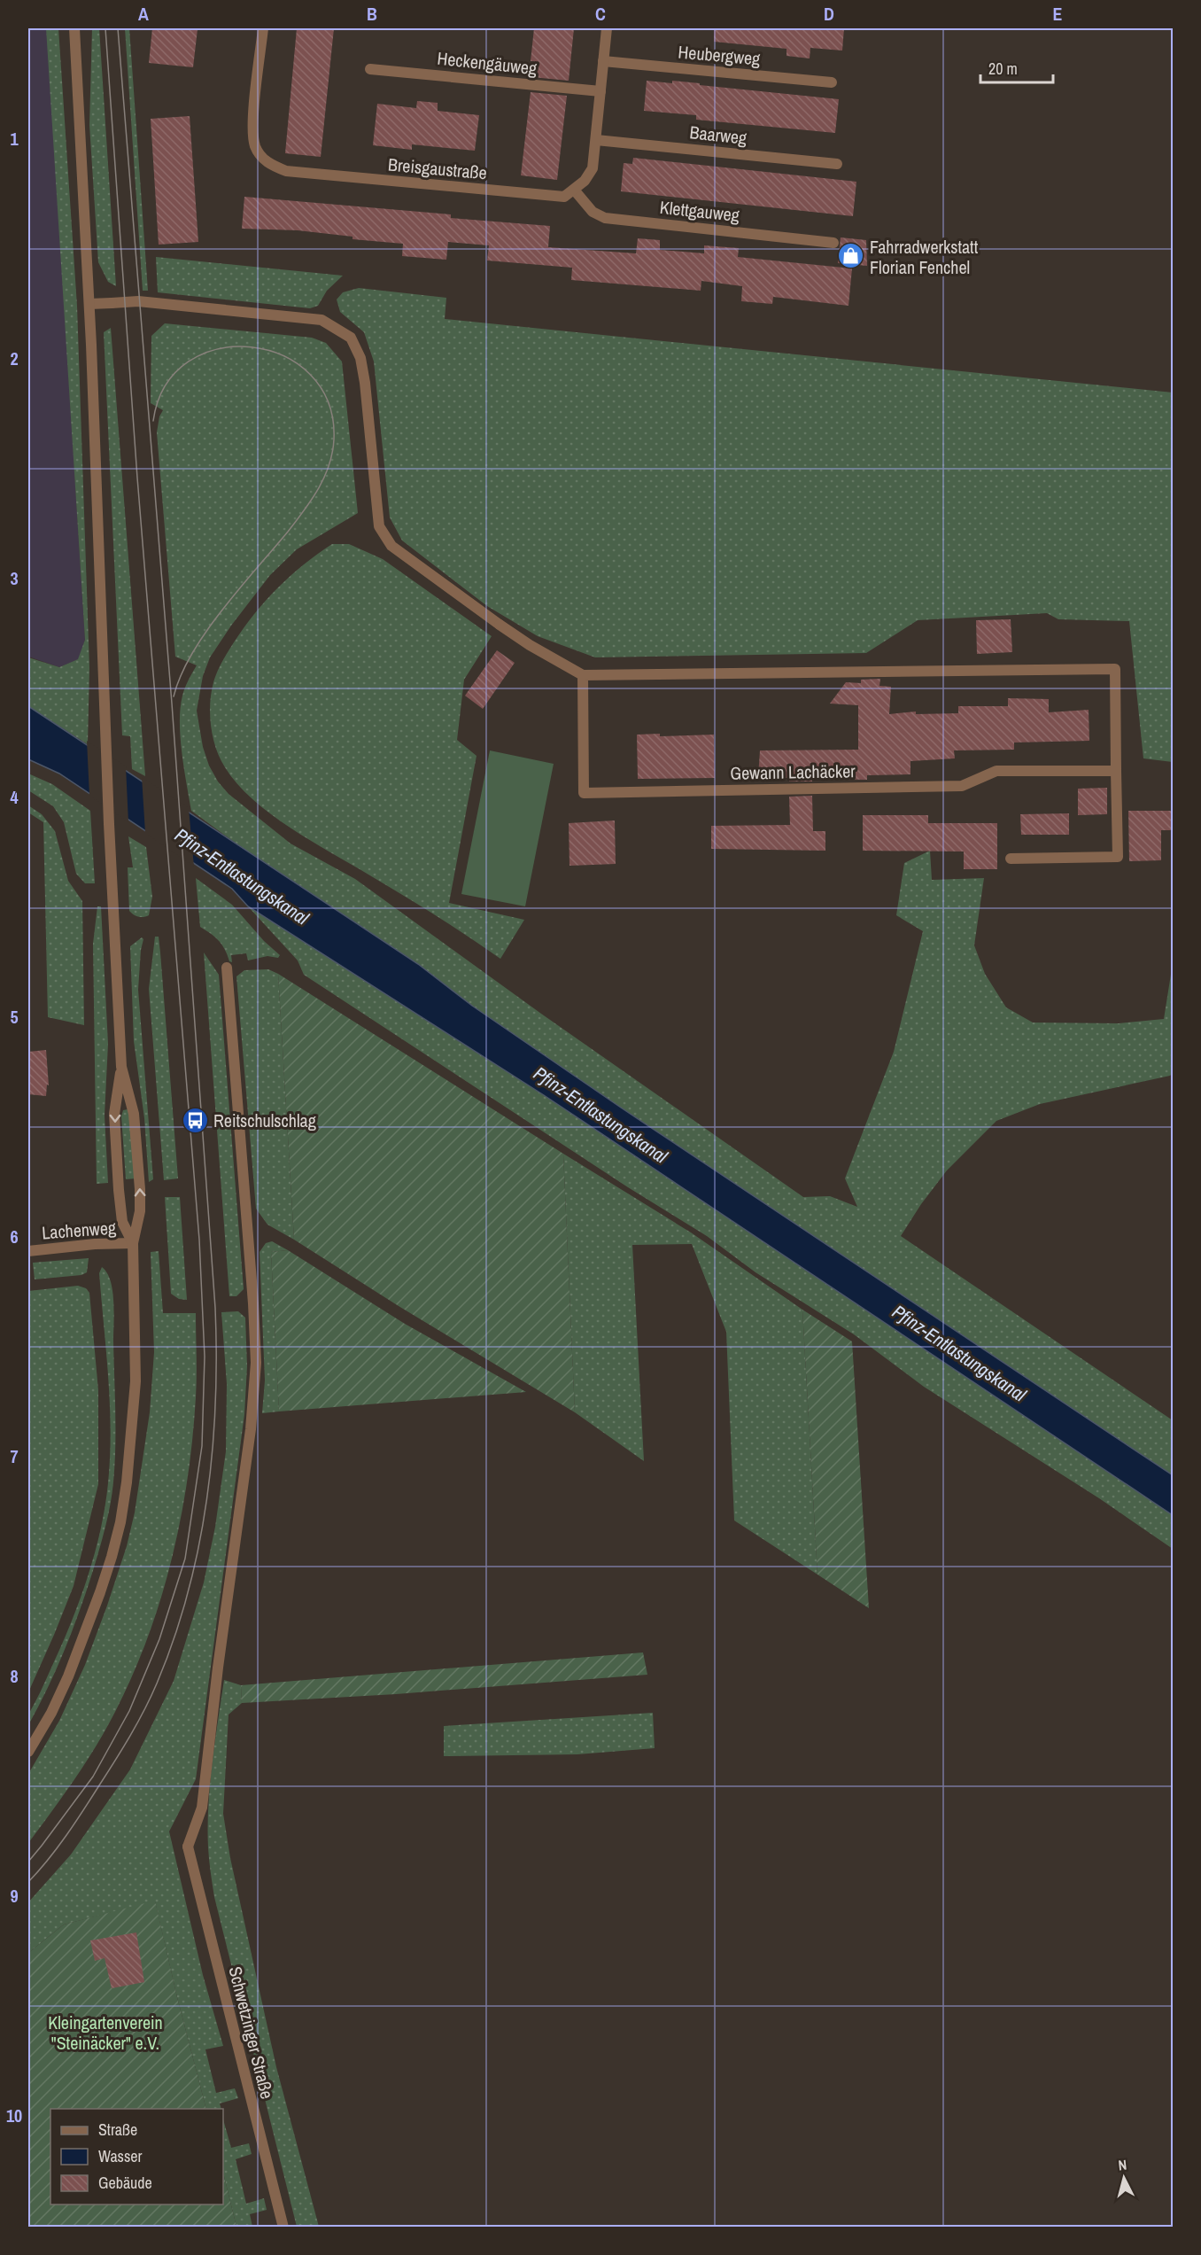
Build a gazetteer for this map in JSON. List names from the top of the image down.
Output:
{
  "streets": {
    "street": [
      "Heubergweg",
      "Heckengäuweg",
      "Baarweg",
      "Breisgaustraße",
      "Klettgauweg",
      "Gewann Lachäcker",
      "Lachenweg",
      "Schwetzinger Straße"
    ]
  },
  "crossings": [
    ["Breisgaustraße", "Klettgauweg"]
  ],
  "water": ["Pfinz-Entlastungskanal"],
  "parks": ["Kleingartenverein \"Steinäcker\" e.V."],
  "places": {
    "shop": ["Fahrradwerkstatt Florian Fenchel"],
    "bus stop": ["Reitschulschlag"]
  },
  "legend": ["Straße", "Wasser", "Gebäude"],
  "scale_bar": "20 m",
  "north": "top",
  "grid": {
    "columns": [
      "A",
      "B",
      "C",
      "D",
      "E"
    ],
    "rows": [
      "1",
      "2",
      "3",
      "4",
      "5",
      "6",
      "7",
      "8",
      "9",
      "10"
    ]
  }
}
